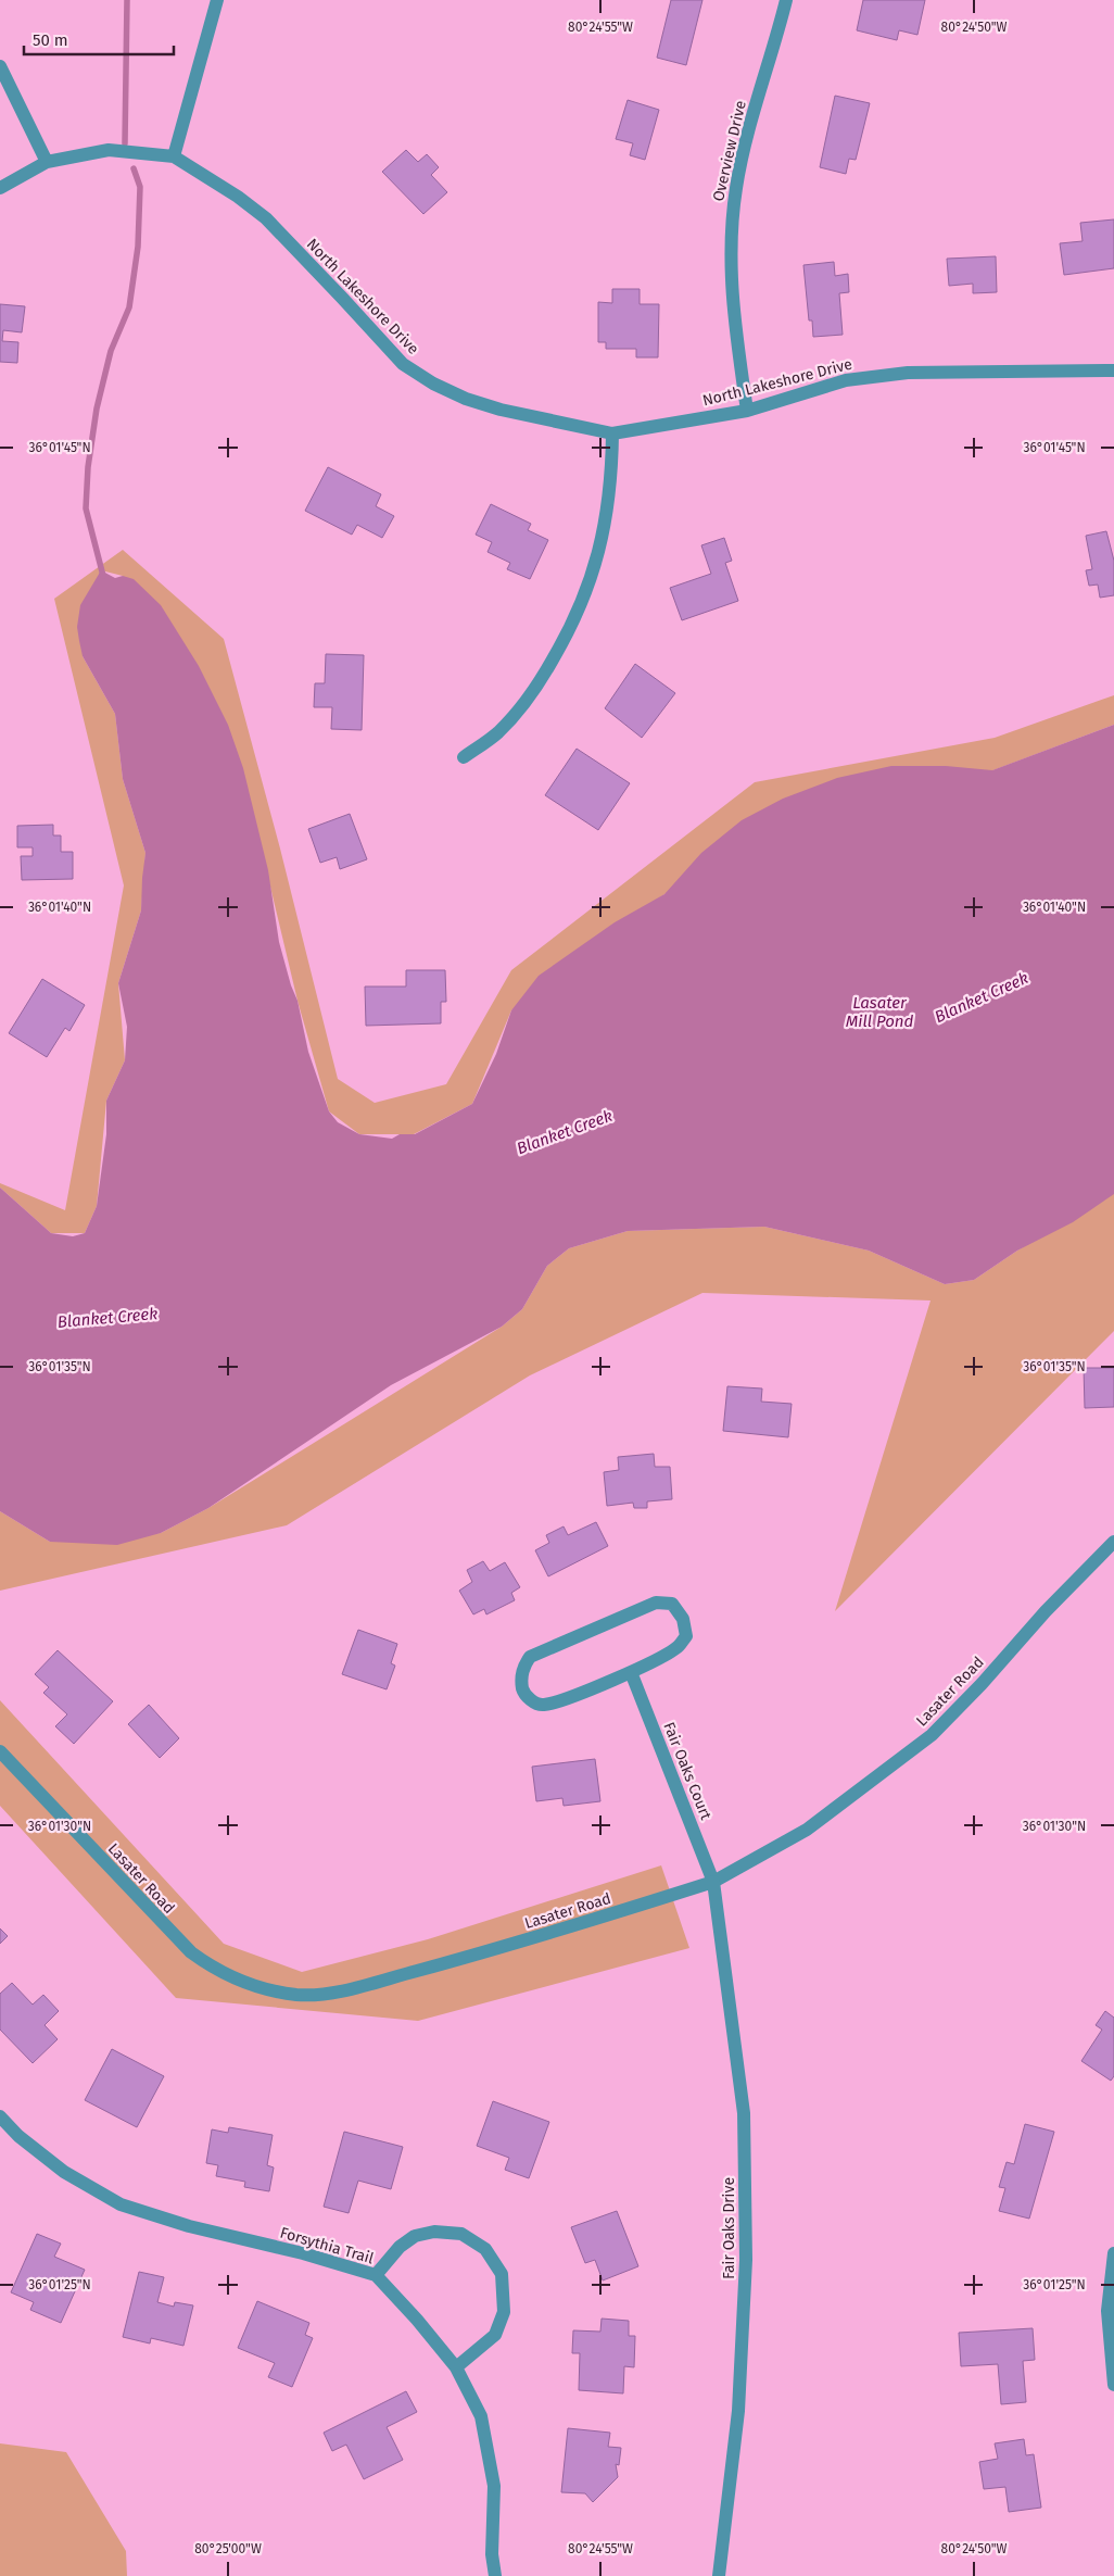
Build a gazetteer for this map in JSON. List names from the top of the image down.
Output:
{
  "streets": {
    "street": [
      "Overview Drive",
      "North Lakeshore Drive",
      "Lasater Road",
      "Fair Oaks Court",
      "Fair Oaks Drive",
      "Forsythia Trail"
    ]
  },
  "crossings": [
    ["Overview Drive", "North Lakeshore Drive"],
    ["Lasater Road", "Fair Oaks Court"],
    ["Lasater Road", "Fair Oaks Drive"],
    ["Fair Oaks Court", "Fair Oaks Drive"]
  ],
  "water": ["Blanket Creek", "Lasater Mill Pond"],
  "scale_bar": "50 m",
  "coordinates": [
    "80°24'55\"W",
    "80°24'50\"W",
    "36°01'45\"N",
    "36°01'40\"N",
    "36°01'35\"N",
    "36°01'30\"N",
    "36°01'25\"N",
    "80°25'00\"W"
  ]
}
